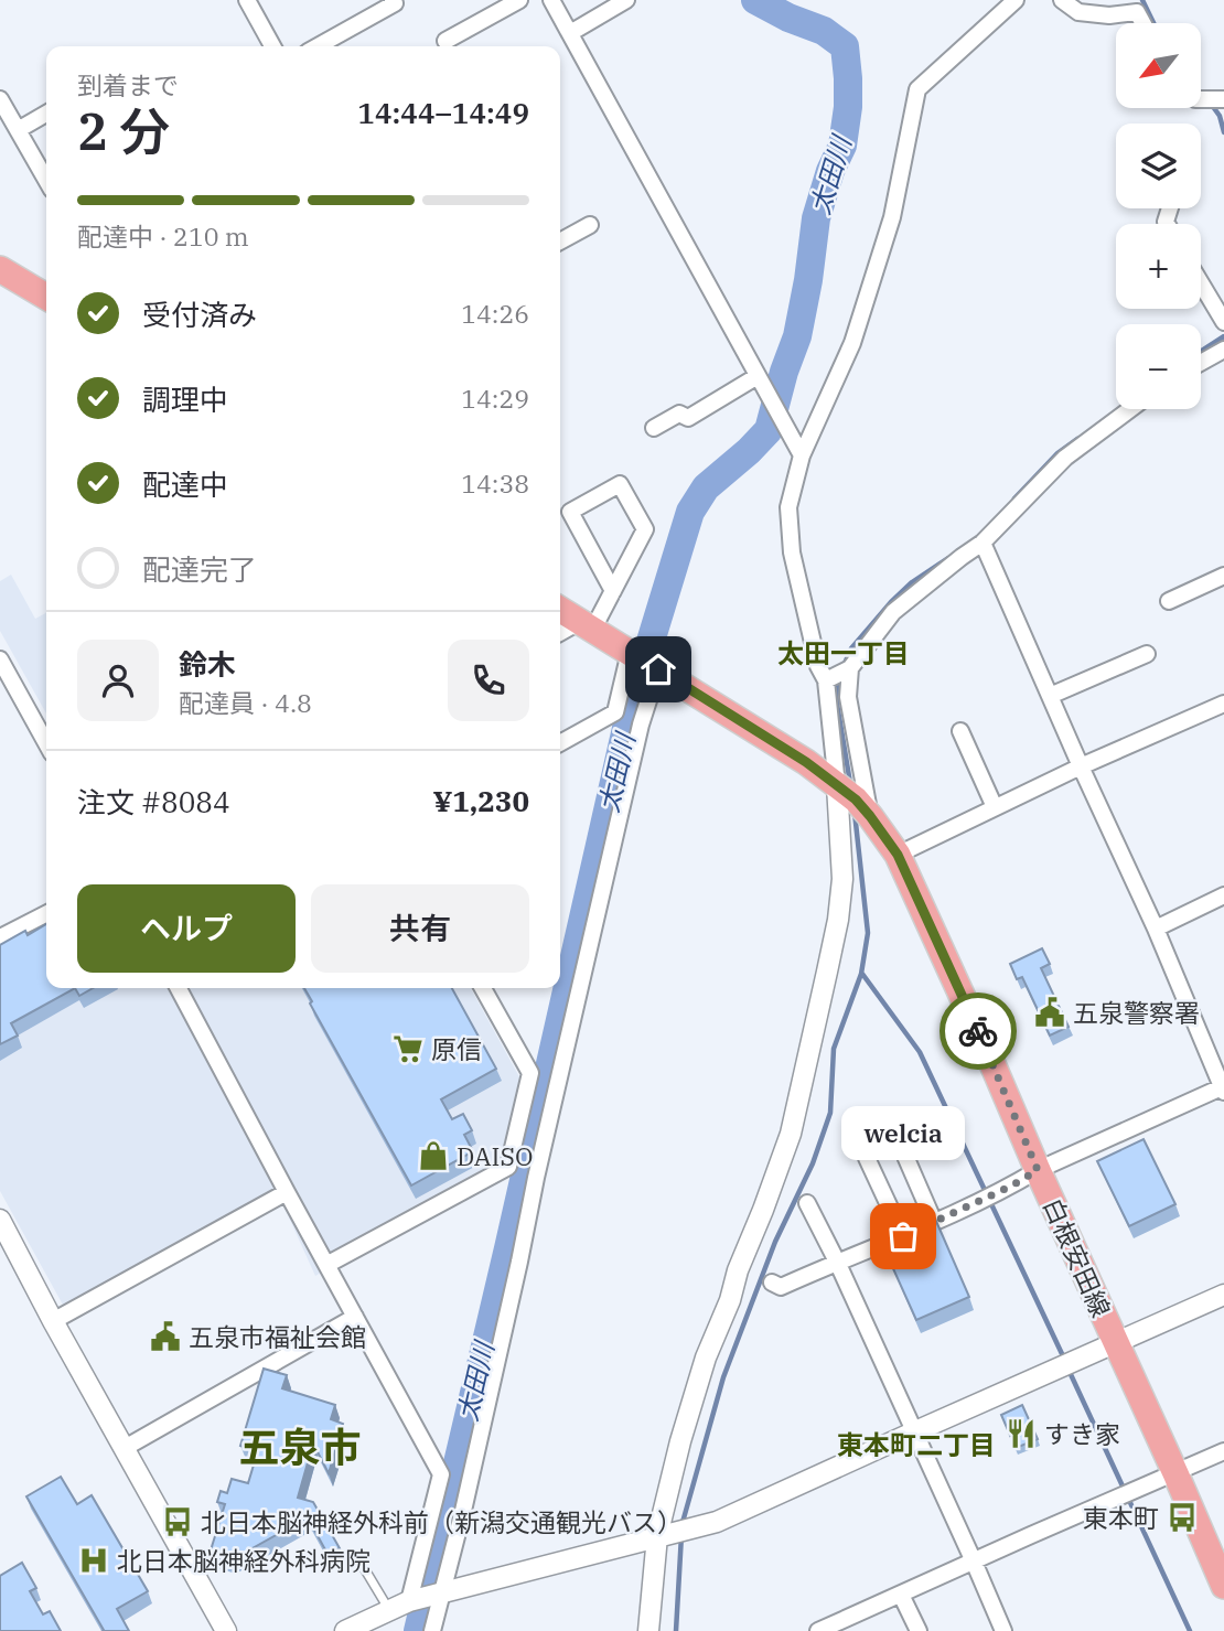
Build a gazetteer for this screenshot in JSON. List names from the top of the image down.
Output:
{
  "streets": {
    "main road": ["白根安田線"]
  },
  "districts": ["太田一丁目", "東本町二丁目", "五泉市"],
  "water": ["太田川"],
  "places": {
    "public building": ["五泉警察署", "五泉市福祉会館"],
    "supermarket": ["原信"],
    "shop": ["DAISO"],
    "other": ["welcia"],
    "restaurant": ["すき家"],
    "bus stop": ["東本町", "北日本脳神経外科前（新潟交通観光バス）"],
    "hospital": ["北日本脳神経外科病院"]
  },
  "north": "bottom left",
  "page": {
    "map_buttons": ["+", "−"],
    "heading": ["2 分", "到着まで", "14:44–14:49"],
    "panel": [
      "鈴木",
      "配達員 · 4.8",
      "注文 #8084",
      "¥1,230"
    ],
    "bar": "配達中 · 210 m",
    "list": [
      ["受付済み", "14:26"],
      ["調理中", "14:29"],
      ["配達中", "14:38"],
      "配達完了"
    ],
    "buttons": ["ヘルプ", "共有"],
    "bubble": "welcia"
  }
}
